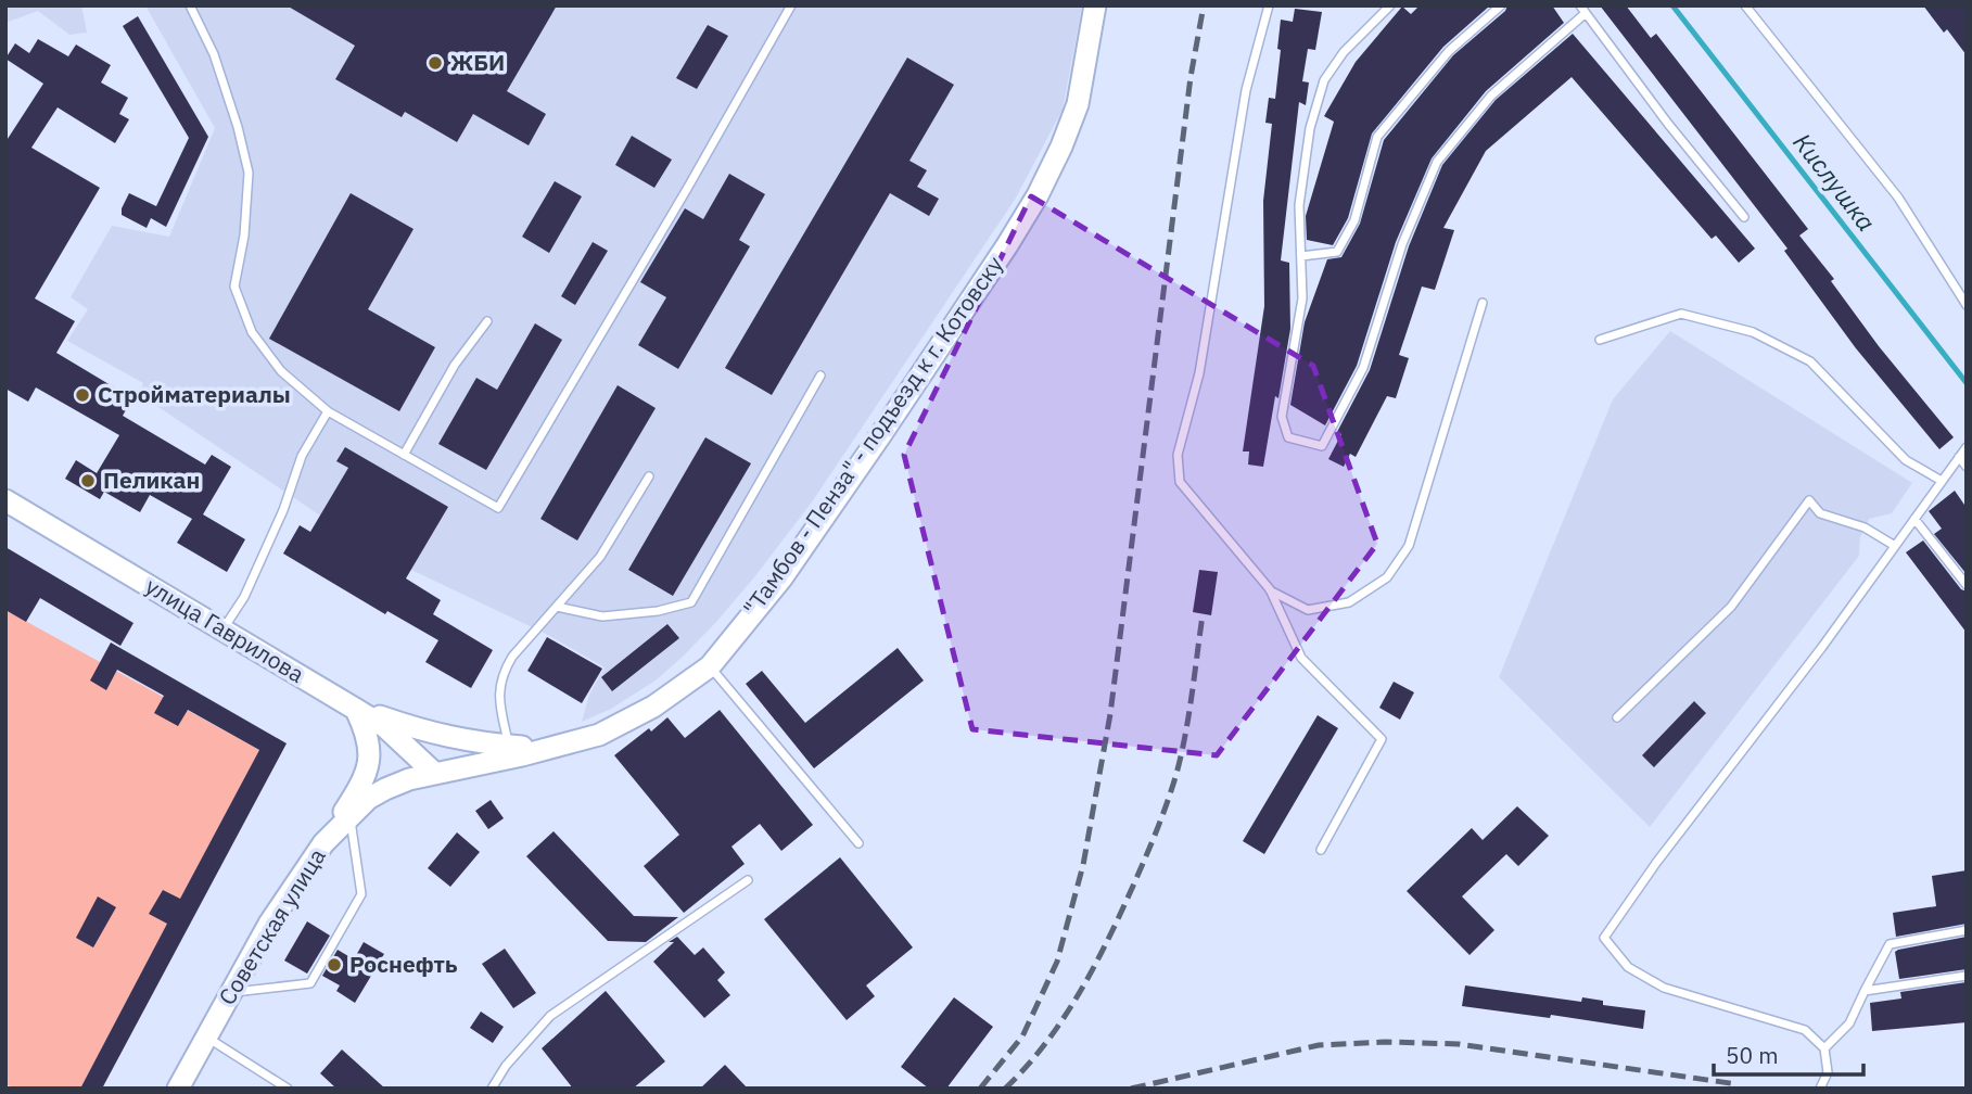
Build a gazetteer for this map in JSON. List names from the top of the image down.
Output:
{
  "streets": {
    "main road": ["\"Тамбов - Пенза\" - подъезд к г. Котовску", "улица Гаврилова", "Советская улица"]
  },
  "crossings": [
    ["\"Тамбов - Пенза\" - подъезд к г. Котовску", "улица Гаврилова"],
    ["\"Тамбов - Пенза\" - подъезд к г. Котовску", "Советская улица"],
    ["улица Гаврилова", "Советская улица"]
  ],
  "water": ["Кислушка"],
  "places": [
    "ЖБИ",
    "Стройматериалы",
    "Пеликан",
    "Роснефть"
  ],
  "scale_bar": "50 m"
}
